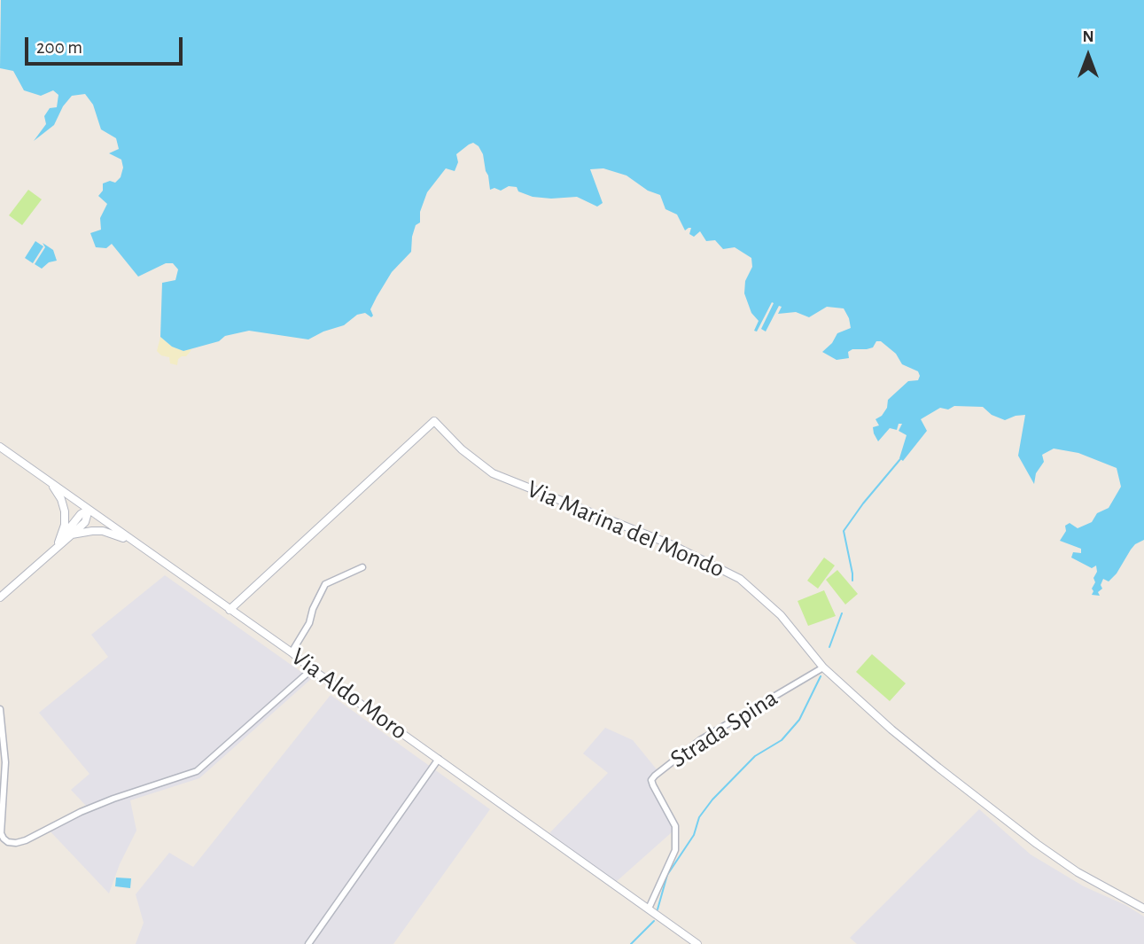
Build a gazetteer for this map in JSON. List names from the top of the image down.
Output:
{
  "streets": {
    "main road": ["Via Marina del Mondo", "Via Aldo Moro"],
    "street": ["Strada Spina"]
  },
  "crossings": [
    ["Via Marina del Mondo", "Via Aldo Moro"],
    ["Via Marina del Mondo", "Strada Spina"],
    ["Via Aldo Moro", "Strada Spina"]
  ],
  "scale_bar": "200 m",
  "north": "top"
}
